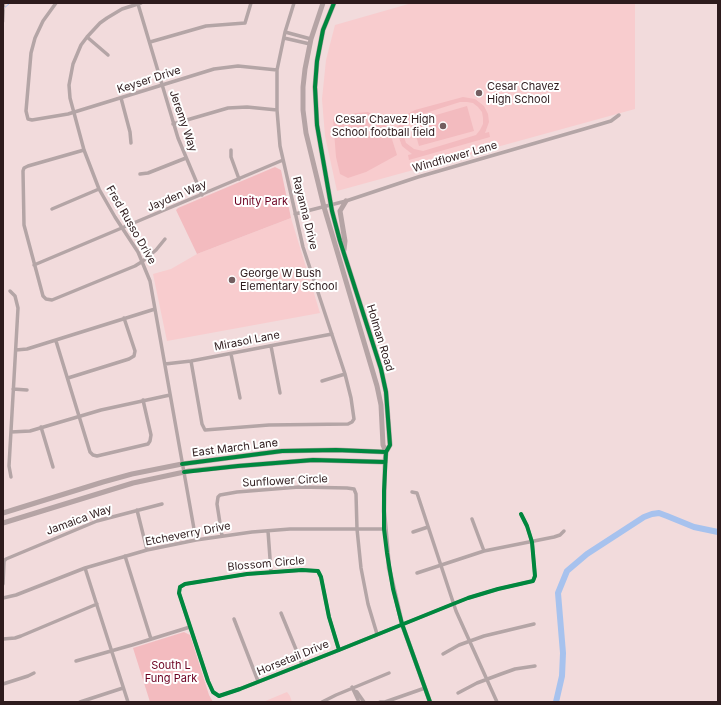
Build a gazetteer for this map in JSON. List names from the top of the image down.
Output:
{
  "streets": {
    "main road": ["Holman Road", "East March Lane"],
    "street": [
      "Keyser Drive",
      "Jeremy Way",
      "Windflower Lane",
      "Jayden Way",
      "Rayanna Drive",
      "Fred Russo Drive",
      "Mirasol Lane",
      "Sunflower Circle",
      "Jamaica Way",
      "Etcheverry Drive",
      "Blossom Circle",
      "Horsetail Drive"
    ]
  },
  "crossings": [
    ["Keyser Drive", "Jeremy Way"],
    ["Keyser Drive", "Rayanna Drive"],
    ["Keyser Drive", "Fred Russo Drive"],
    ["Jeremy Way", "Jayden Way"],
    ["Jeremy Way", "Fred Russo Drive"],
    ["Windflower Lane", "Rayanna Drive"],
    ["Windflower Lane", "Holman Road"],
    ["Jayden Way", "Rayanna Drive"],
    ["Jayden Way", "Fred Russo Drive"],
    ["Rayanna Drive", "Mirasol Lane"],
    ["Fred Russo Drive", "Mirasol Lane"],
    ["Fred Russo Drive", "East March Lane"],
    ["Fred Russo Drive", "Etcheverry Drive"],
    ["Holman Road", "East March Lane"],
    ["Holman Road", "Etcheverry Drive"],
    ["Holman Road", "Horsetail Drive"],
    ["Sunflower Circle", "Etcheverry Drive"],
    ["Blossom Circle", "Horsetail Drive"]
  ],
  "parks": ["Unity Park", "South L Fung Park"],
  "places": ["Cesar Chavez High School", "Cesar Chavez High School football field", "George W Bush Elementary School"]
}
